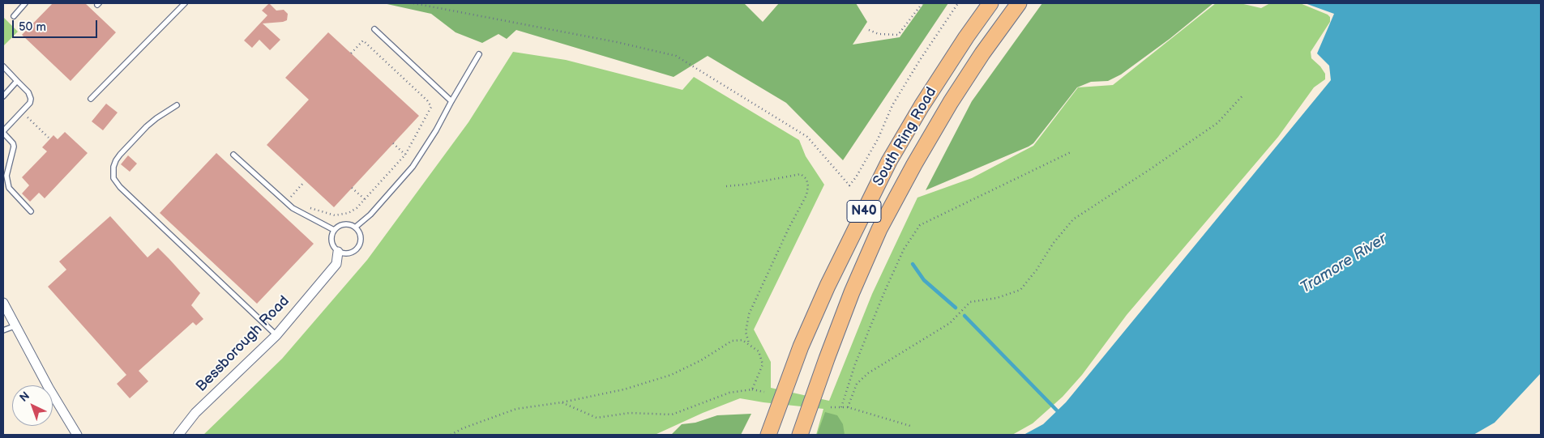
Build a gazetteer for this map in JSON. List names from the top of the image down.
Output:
{
  "streets": {
    "highway": ["South Ring Road", "N40"],
    "street": ["Bessborough Road"]
  },
  "water": ["Tramore River"],
  "scale_bar": "50 m",
  "north": "top left"
}
